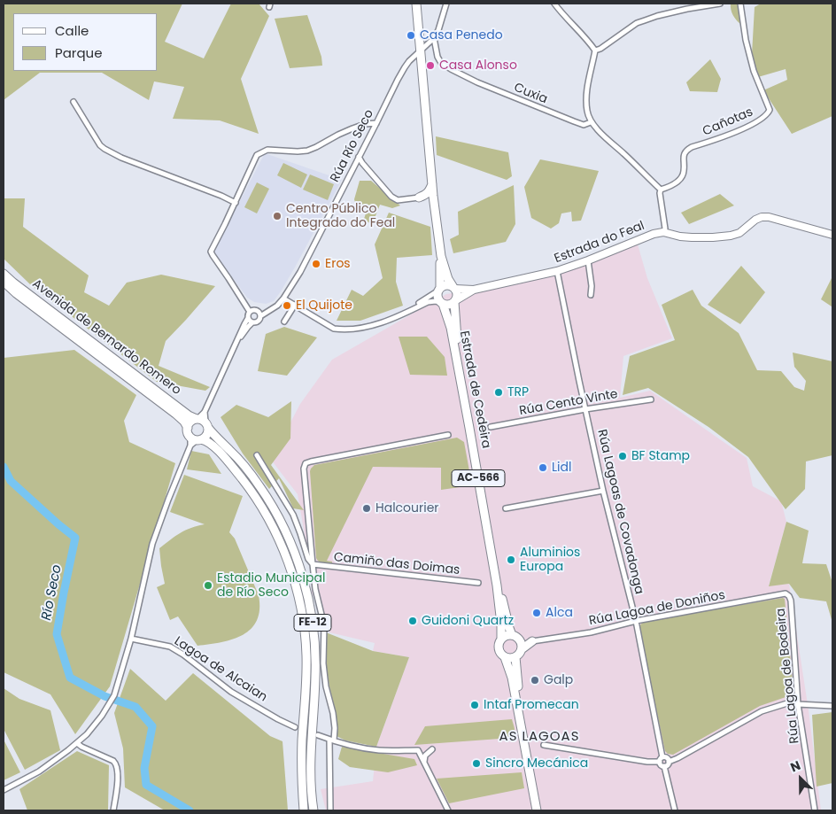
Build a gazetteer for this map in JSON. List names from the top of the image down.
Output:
{
  "streets": {
    "main road": [
      "Estrada do Feal",
      "Avenida de Bernardo Romero",
      "Estrada de Cedeira",
      "AC-566",
      "FE-12"
    ],
    "street": [
      "Cuxia",
      "Cañotas",
      "Rúa Río Seco",
      "Rúa Cento Vinte",
      "Rúa Lagoas de Covadonga",
      "Camiño das Doimas",
      "Rúa Lagoa de Doniños",
      "Lagoa de Alcaian",
      "Rúa Lagoa de Bodeira"
    ]
  },
  "crossings": [
    ["Cuxia", "Rúa Río Seco"],
    ["Estrada do Feal", "Estrada de Cedeira"],
    ["Estrada do Feal", "Rúa Lagoas de Covadonga"],
    ["Avenida de Bernardo Romero", "FE-12"],
    ["Estrada de Cedeira", "AC-566"],
    ["Rúa Cento Vinte", "Rúa Lagoas de Covadonga"],
    ["Rúa Lagoas de Covadonga", "Rúa Lagoa de Doniños"],
    ["Rúa Lagoa de Doniños", "Rúa Lagoa de Bodeira"]
  ],
  "districts": ["AS LAGOAS"],
  "water": ["Río Seco"],
  "places": [
    "Casa Penedo",
    "Casa Alonso",
    "Centro Público Integrado do Feal",
    "Eros",
    "El Quijote",
    "TRP",
    "BF Stamp",
    "Lidl",
    "Halcourier",
    "Aluminios Europa",
    "Estadio Municipal de Río Seco",
    "Alca",
    "Guidoni Quartz",
    "Galp",
    "Intaf Promecan",
    "Sincro Mecánica"
  ],
  "legend": ["Calle", "Parque"],
  "north": "top left"
}
